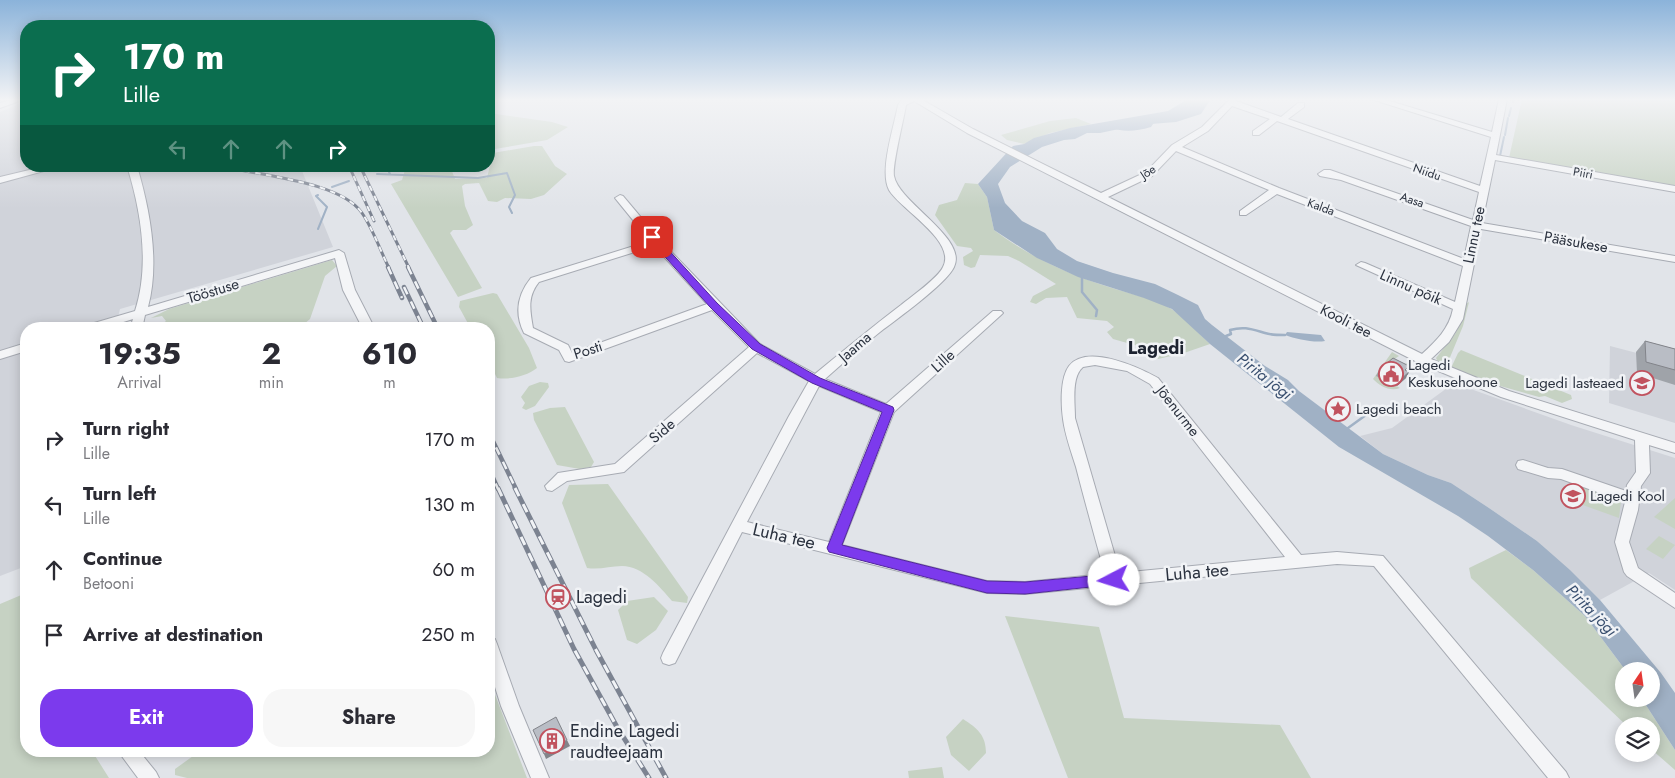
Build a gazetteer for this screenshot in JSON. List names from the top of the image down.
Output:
{
  "streets": {
    "street": [
      "Jõe",
      "Niidu",
      "Piiri",
      "Aasa",
      "Kalda",
      "Linnu tee",
      "Pääsukese",
      "Linnu põik",
      "Tööstuse",
      "Kooli tee",
      "Jaama",
      "Posti",
      "Lille",
      "Jõenurme",
      "Side",
      "Luha tee"
    ]
  },
  "crossings": [
    ["Jõe", "Kalda"],
    ["Jõe", "Kooli tee"],
    ["Niidu", "Linnu tee"],
    ["Piiri", "Linnu tee"],
    ["Aasa", "Linnu tee"],
    ["Aasa", "Pääsukese"],
    ["Kalda", "Linnu tee"],
    ["Linnu tee", "Pääsukese"],
    ["Linnu tee", "Linnu põik"],
    ["Linnu tee", "Kooli tee"],
    ["Jaama", "Luha tee"],
    ["Lille", "Luha tee"],
    ["Jõenurme", "Luha tee"]
  ],
  "districts": ["Lagedi"],
  "water": ["Pirita jõgi"],
  "places": {
    "public building": ["Lagedi Keskusehoone"],
    "school or university": ["Lagedi lasteaed", "Lagedi Kool"],
    "place": ["Lagedi beach"],
    "station": ["Lagedi"],
    "building": ["Endine Lagedi raudteejaam"]
  },
  "north": "top",
  "page": {
    "turn": ["170 m", "Lille"],
    "eta": [
      "19:35",
      "Arrival",
      "2",
      "min",
      "610",
      "m"
    ],
    "list": [
      {
        "name": "Turn right",
        "note": "Lille",
        "value": "170 m"
      },
      {
        "name": "Turn left",
        "note": "Lille",
        "value": "130 m"
      },
      {
        "name": "Continue",
        "note": "Betooni",
        "value": "60 m"
      },
      {
        "name": "Arrive at destination",
        "value": "250 m"
      }
    ],
    "buttons": ["Exit", "Share"]
  }
}
